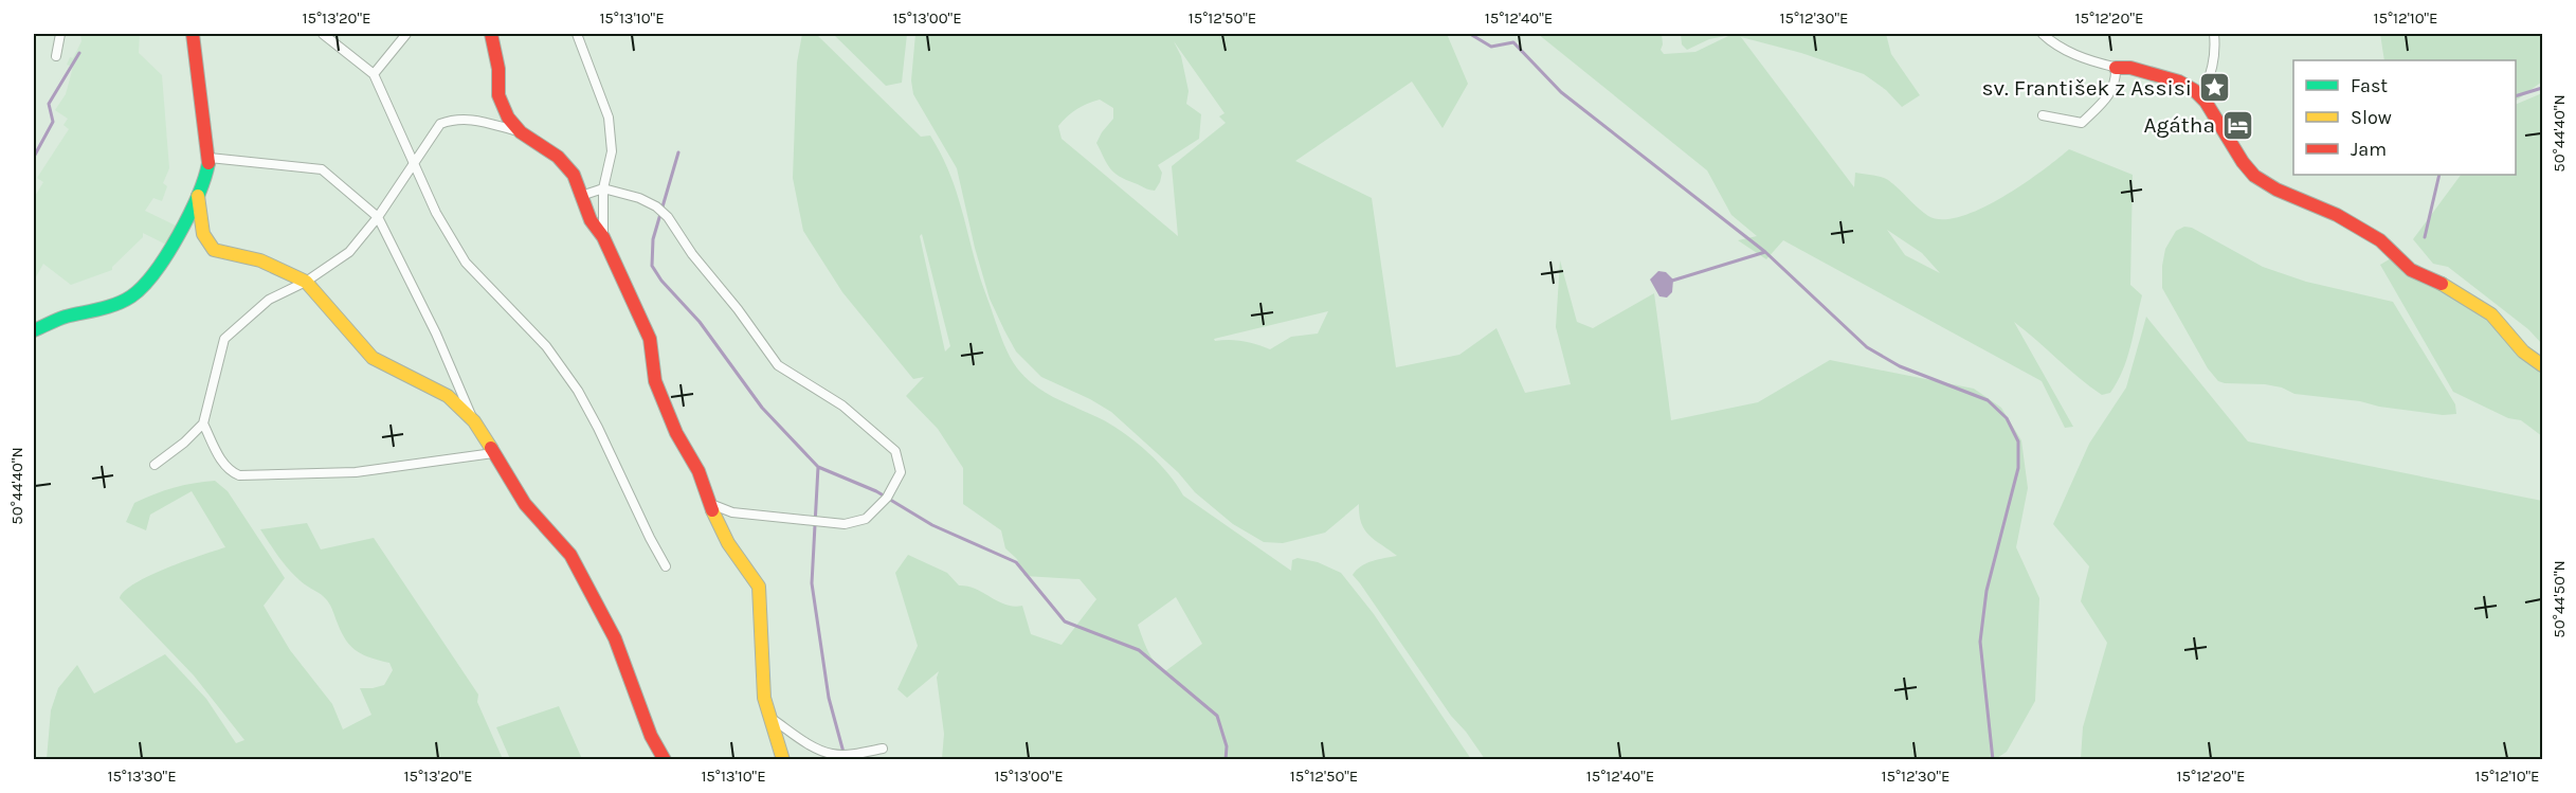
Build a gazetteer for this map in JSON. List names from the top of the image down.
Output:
{
  "places": {
    "place": ["sv. František z Assisi"],
    "hotel": ["Agátha"]
  },
  "legend": ["Fast", "Slow", "Jam"],
  "coordinates": [
    "15°13'20\"E",
    "15°13'10\"E",
    "15°13'00\"E",
    "15°12'50\"E",
    "15°12'40\"E",
    "15°12'30\"E",
    "15°12'20\"E",
    "15°12'10\"E",
    "50°44'40\"N",
    "50°44'50\"N",
    "15°13'30\"E"
  ]
}
